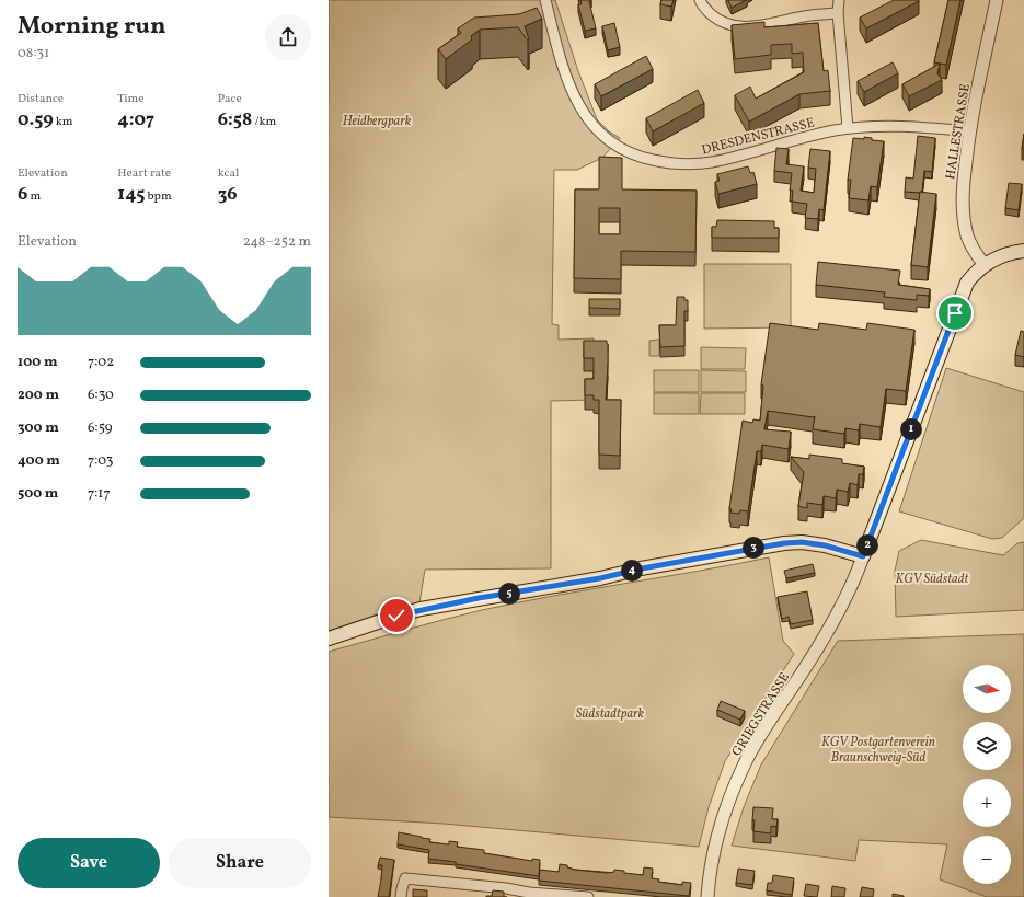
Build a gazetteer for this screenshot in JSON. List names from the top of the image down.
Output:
{
  "streets": {
    "street": ["HALLESTRASSE", "DRESDENSTRASSE", "GRIEGSTRASSE"]
  },
  "crossings": [
    ["HALLESTRASSE", "DRESDENSTRASSE"]
  ],
  "parks": [
    "Heidbergpark",
    "KGV Südstadt",
    "Südstadtpark",
    "KGV Postgartenverein Braunschweig-Süd"
  ],
  "north": "right",
  "page": {
    "heading": ["Morning run", "08:31"],
    "stats": [
      ["Distance", "0.59 km"],
      ["Time", "4:07"],
      ["Pace", "6:58 /km"],
      ["Elevation", "6 m"],
      ["Heart rate", "145 bpm"],
      ["kcal", "36"]
    ],
    "chart": ["Elevation", "248–252 m"],
    "list": [
      {
        "name": "100 m",
        "note": "7:02"
      },
      {
        "name": "200 m",
        "note": "6:30"
      },
      {
        "name": "300 m",
        "note": "6:59"
      },
      {
        "name": "400 m",
        "note": "7:03"
      },
      {
        "name": "500 m",
        "note": "7:17"
      }
    ],
    "pins": [
      "1",
      "2",
      "3",
      "4",
      "5"
    ],
    "map_buttons": ["+", "−"],
    "buttons": ["Save", "Share"]
  }
}
